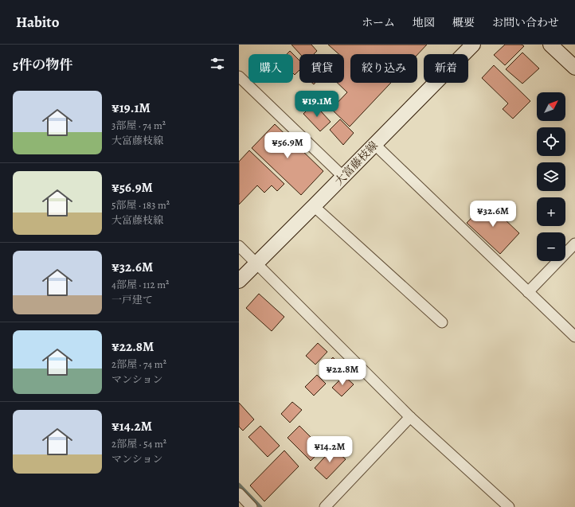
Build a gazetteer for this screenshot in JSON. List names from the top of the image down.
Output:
{
  "streets": {
    "main road": ["大富藤枝線"]
  },
  "north": "top right",
  "page": {
    "header": "Habito",
    "nav": [
      "ホーム",
      "地図",
      "概要",
      "お問い合わせ"
    ],
    "heading": "5件の物件",
    "chip": [
      "購入",
      "賃貸",
      "絞り込み",
      "新着"
    ],
    "list": [
      {
        "name": "¥19.1M",
        "note": "3部屋 · 74 m² · 大富藤枝線"
      },
      {
        "name": "¥56.9M",
        "note": "5部屋 · 183 m² · 大富藤枝線"
      },
      {
        "name": "¥32.6M",
        "note": "4部屋 · 112 m² · 一戸建て"
      },
      {
        "name": "¥22.8M",
        "note": "2部屋 · 74 m² · マンション"
      },
      {
        "name": "¥14.2M",
        "note": "2部屋 · 54 m² · マンション"
      }
    ],
    "price": [
      "¥19.1M",
      "¥56.9M",
      "¥32.6M",
      "¥22.8M",
      "¥14.2M"
    ],
    "map_buttons": ["+", "−"]
  }
}
